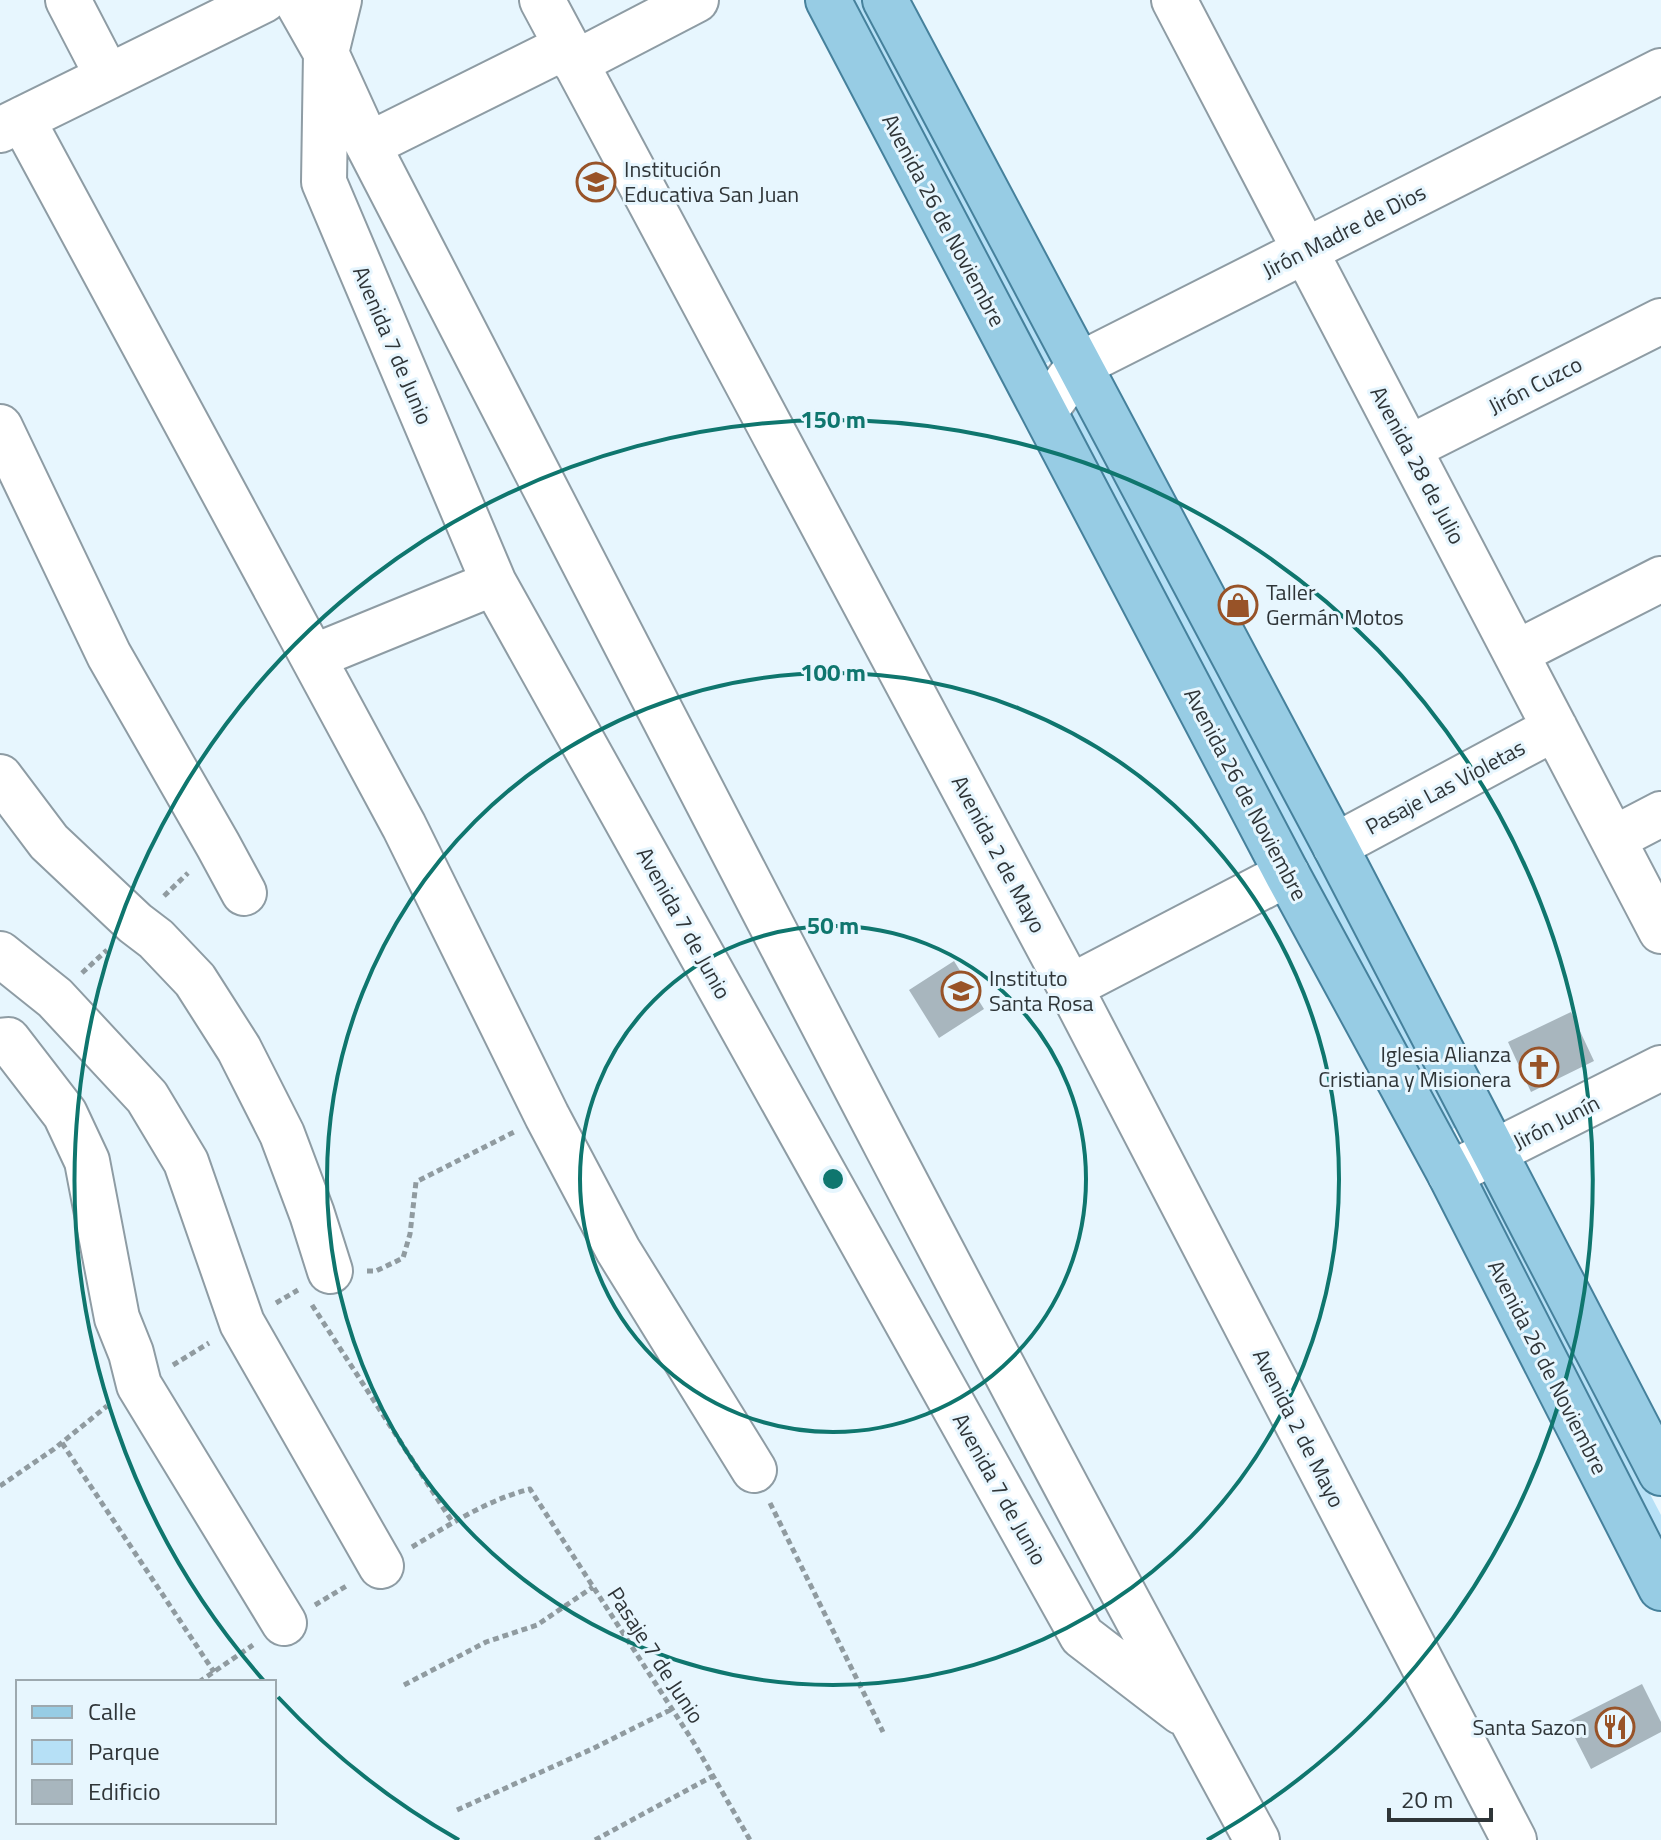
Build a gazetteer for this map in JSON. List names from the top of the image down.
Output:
{
  "streets": {
    "main road": ["Avenida 26 de Noviembre"],
    "street": [
      "Jirón Madre de Dios",
      "Avenida 7 de Junio",
      "Jirón Cuzco",
      "Avenida 28 de Julio",
      "Pasaje Las Violetas",
      "Avenida 2 de Mayo",
      "Jirón Junín"
    ],
    "path": ["Pasaje 7 de Junio"]
  },
  "crossings": [
    ["Avenida 26 de Noviembre", "Jirón Madre de Dios"],
    ["Avenida 26 de Noviembre", "Jirón Junín"],
    ["Jirón Madre de Dios", "Avenida 28 de Julio"],
    ["Jirón Cuzco", "Avenida 28 de Julio"],
    ["Avenida 28 de Julio", "Pasaje Las Violetas"]
  ],
  "places": {
    "school or university": ["Institución Educativa San Juan", "Instituto Santa Rosa"],
    "shop": ["Taller Germán Motos"],
    "church": ["Iglesia Alianza Cristiana y Misionera"],
    "restaurant": ["Santa Sazon"]
  },
  "legend": ["Calle", "Parque", "Edificio"],
  "scale_bar": "20 m",
  "rings": ["150 m", "100 m", "50 m"]
}
